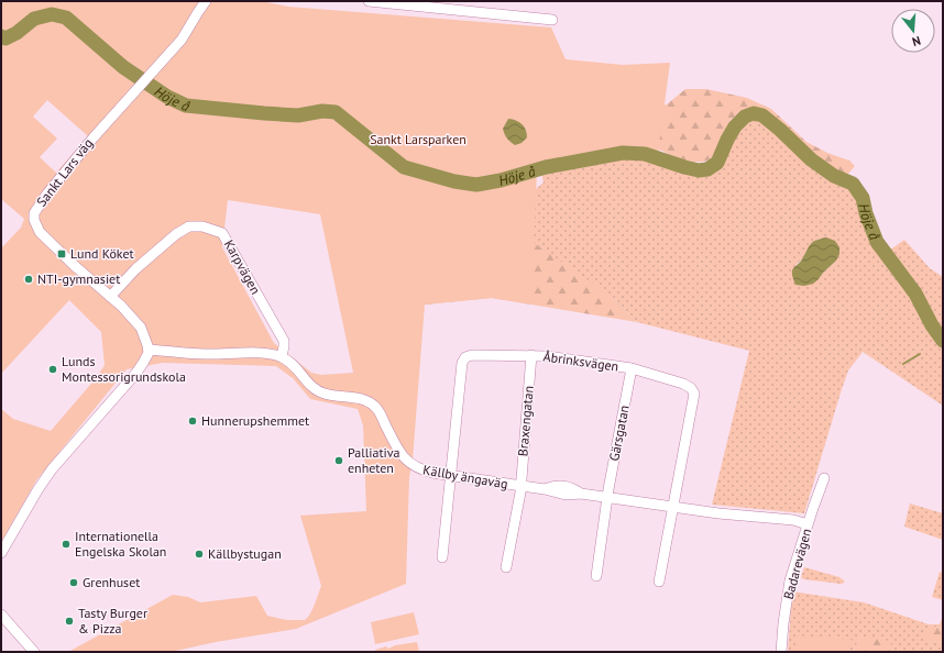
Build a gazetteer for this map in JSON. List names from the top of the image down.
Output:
{
  "streets": {
    "street": [
      "Sankt Lars väg",
      "Karpvägen",
      "Åbrinksvägen",
      "Braxengatan",
      "Gärsgatan",
      "Källby ängaväg",
      "Badarevägen"
    ]
  },
  "crossings": [
    ["Sankt Lars väg", "Karpvägen"],
    ["Karpvägen", "Källby ängaväg"],
    ["Åbrinksvägen", "Braxengatan"],
    ["Åbrinksvägen", "Gärsgatan"],
    ["Åbrinksvägen", "Källby ängaväg"],
    ["Braxengatan", "Källby ängaväg"],
    ["Gärsgatan", "Källby ängaväg"],
    ["Källby ängaväg", "Badarevägen"]
  ],
  "water": ["Höje å"],
  "parks": ["Sankt Larsparken"],
  "places": {
    "transit": ["Lund Köket"],
    "other": [
      "NTI-gymnasiet",
      "Lunds Montessorigrundskola",
      "Hunnerupshemmet",
      "Palliativa enheten",
      "Internationella Engelska Skolan",
      "Källbystugan",
      "Grenhuset",
      "Tasty Burger & Pizza"
    ]
  },
  "north": "bottom"
}
